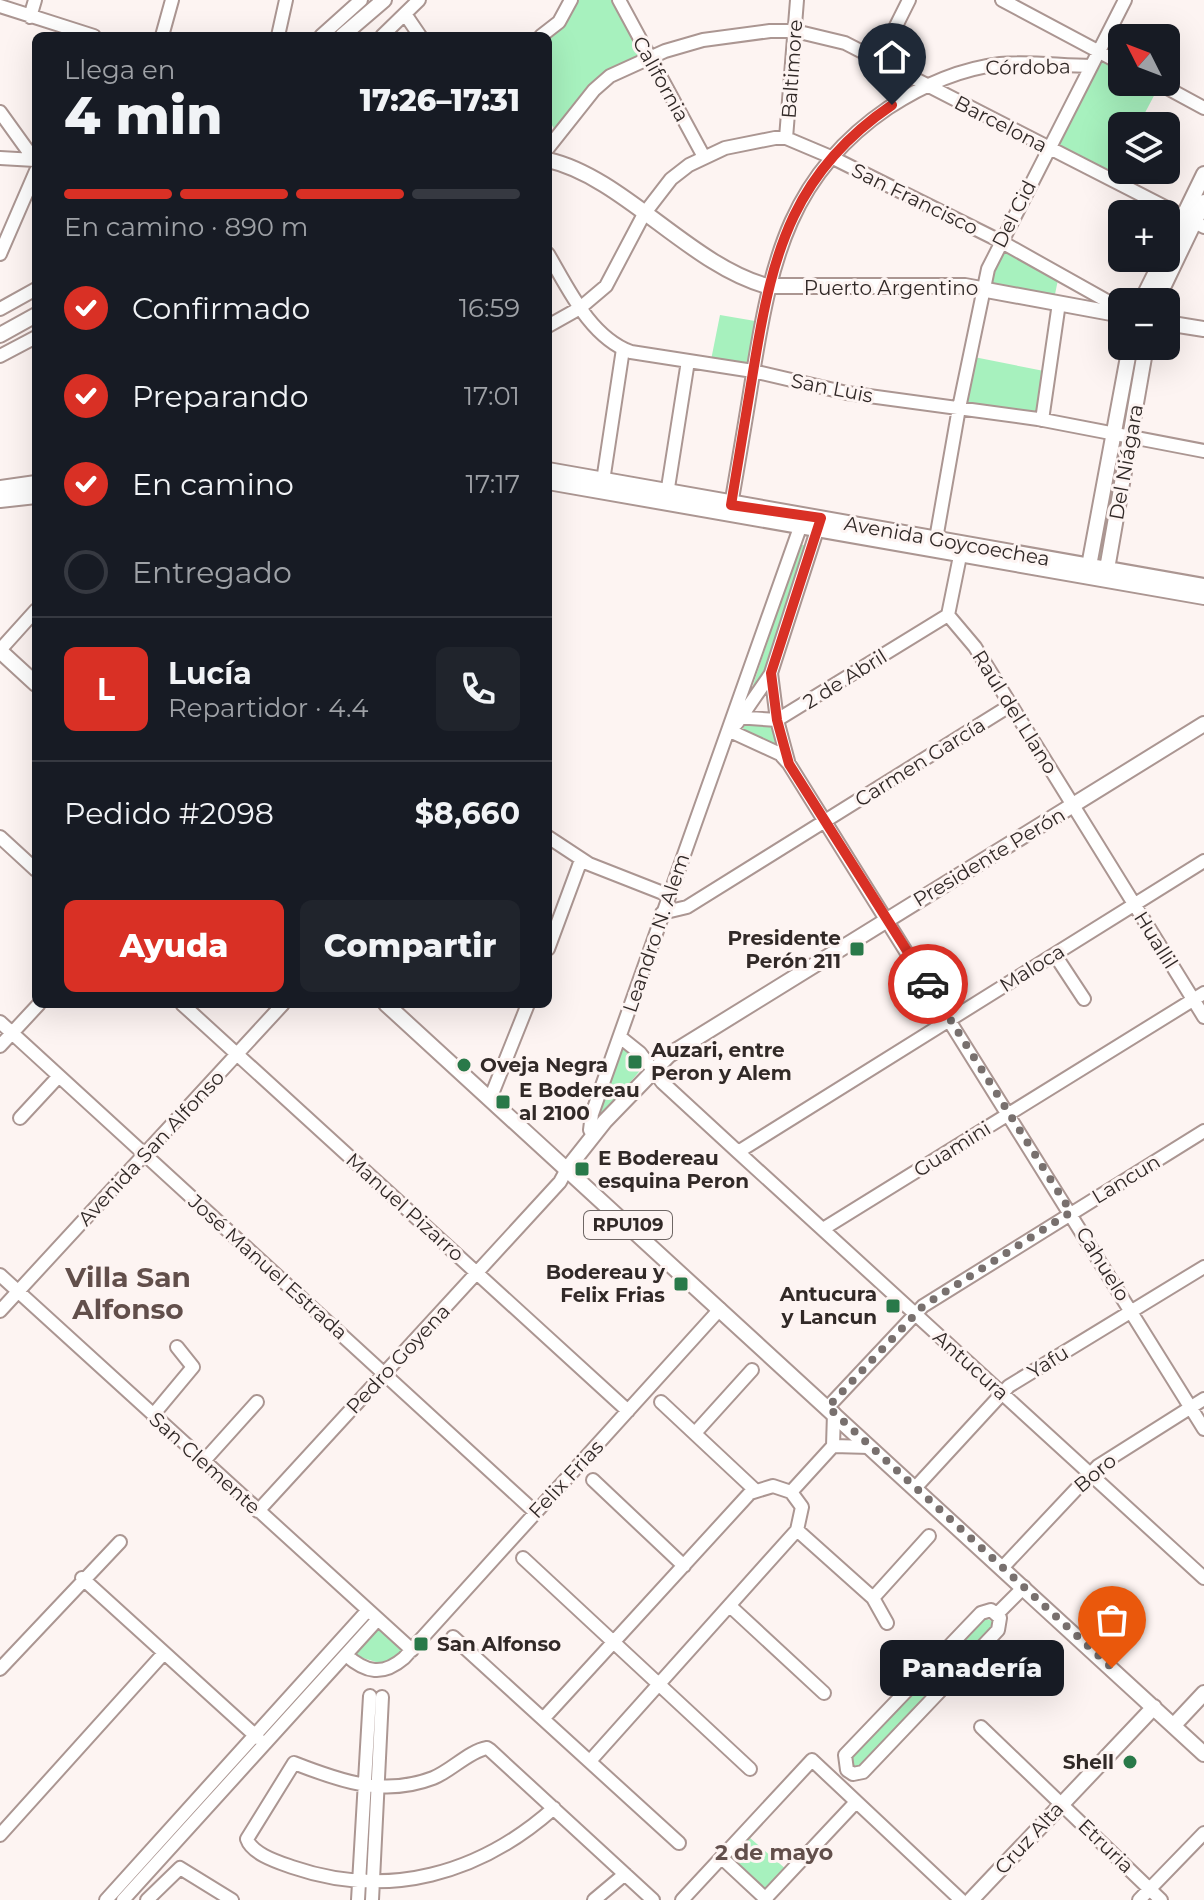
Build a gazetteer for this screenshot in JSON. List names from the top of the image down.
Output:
{
  "streets": {
    "main road": [
      "Puerto Argentino",
      "Del Niágara",
      "Avenida Goycoechea",
      "Presidente Perón",
      "RPU109",
      "Cruz Alta"
    ],
    "street": [
      "Córdoba",
      "Baltimore",
      "California",
      "Barcelona",
      "San Francisco",
      "Del Cid",
      "San Luis",
      "2 de Abril",
      "Raúl del Llano",
      "Carmen García",
      "Leandro N. Alem",
      "Huallil",
      "Maloca",
      "Avenida San Alfonso",
      "Guamini",
      "Lancun",
      "Manuel Pizarro",
      "Cahuelo",
      "José Manuel Estrada",
      "Pedro Goyena",
      "Yafu",
      "Antucura",
      "San Clemente",
      "Boro",
      "Felix Frias",
      "Etruria"
    ]
  },
  "crossings": [
    ["Córdoba", "Barcelona"],
    ["Córdoba", "San Francisco"],
    ["Córdoba", "Del Cid"],
    ["Córdoba", "Puerto Argentino"],
    ["Córdoba", "San Luis"],
    ["Córdoba", "Avenida Goycoechea"],
    ["Baltimore", "Barcelona"],
    ["Baltimore", "San Francisco"],
    ["California", "Barcelona"],
    ["Barcelona", "Del Cid"],
    ["San Francisco", "Del Cid"],
    ["Del Cid", "Puerto Argentino"],
    ["Del Cid", "San Luis"],
    ["Del Cid", "Avenida Goycoechea"],
    ["San Luis", "Del Niágara"],
    ["Del Niágara", "Avenida Goycoechea"],
    ["Avenida Goycoechea", "Leandro N. Alem"],
    ["2 de Abril", "Raúl del Llano"],
    ["2 de Abril", "Leandro N. Alem"],
    ["Raúl del Llano", "Carmen García"],
    ["Raúl del Llano", "Presidente Perón"],
    ["Raúl del Llano", "Huallil"],
    ["Raúl del Llano", "Maloca"],
    ["Carmen García", "Leandro N. Alem"],
    ["Carmen García", "Cahuelo"],
    ["Presidente Perón", "Leandro N. Alem"],
    ["Presidente Perón", "RPU109"],
    ["Presidente Perón", "Cahuelo"],
    ["Presidente Perón", "Pedro Goyena"],
    ["Presidente Perón", "Antucura"],
    ["Leandro N. Alem", "Cahuelo"],
    ["Leandro N. Alem", "Antucura"],
    ["Huallil", "Maloca"],
    ["Huallil", "Guamini"],
    ["Maloca", "Cahuelo"],
    ["Maloca", "Antucura"],
    ["Avenida San Alfonso", "Manuel Pizarro"],
    ["Avenida San Alfonso", "José Manuel Estrada"],
    ["Avenida San Alfonso", "San Clemente"],
    ["Guamini", "Cahuelo"],
    ["Guamini", "Antucura"],
    ["Lancun", "RPU109"],
    ["Lancun", "Cahuelo"],
    ["Lancun", "Antucura"],
    ["Manuel Pizarro", "Pedro Goyena"],
    ["Manuel Pizarro", "Felix Frias"],
    ["RPU109", "Pedro Goyena"],
    ["RPU109", "Yafu"],
    ["RPU109", "Boro"],
    ["RPU109", "Felix Frias"],
    ["RPU109", "Cruz Alta"],
    ["Cahuelo", "Yafu"],
    ["Cahuelo", "Boro"],
    ["José Manuel Estrada", "Pedro Goyena"],
    ["José Manuel Estrada", "Felix Frias"],
    ["Pedro Goyena", "San Clemente"],
    ["Yafu", "Antucura"],
    ["Antucura", "Boro"],
    ["San Clemente", "Felix Frias"],
    ["Cruz Alta", "Etruria"]
  ],
  "districts": ["Villa San Alfonso", "2 de mayo"],
  "places": {
    "transit": [
      "Presidente Perón 211",
      "Auzari, entre Peron y Alem",
      "E Bodereau al 2100",
      "E Bodereau esquina Peron",
      "Bodereau y Felix Frias",
      "Antucura y Lancun",
      "San Alfonso"
    ],
    "other": ["Oveja Negra", "Panadería", "Shell"]
  },
  "north": "top left",
  "page": {
    "map_buttons": ["+", "−"],
    "heading": ["4 min", "Llega en", "17:26–17:31"],
    "panel": [
      "Lucía",
      "Repartidor · 4.4",
      "Pedido #2098",
      "$8,660"
    ],
    "bar": "En camino · 890 m",
    "list": [
      ["Confirmado", "16:59"],
      ["Preparando", "17:01"],
      ["En camino", "17:17"],
      "Entregado"
    ],
    "round": "L",
    "buttons": ["Ayuda", "Compartir"],
    "bubble": "Panadería"
  }
}
